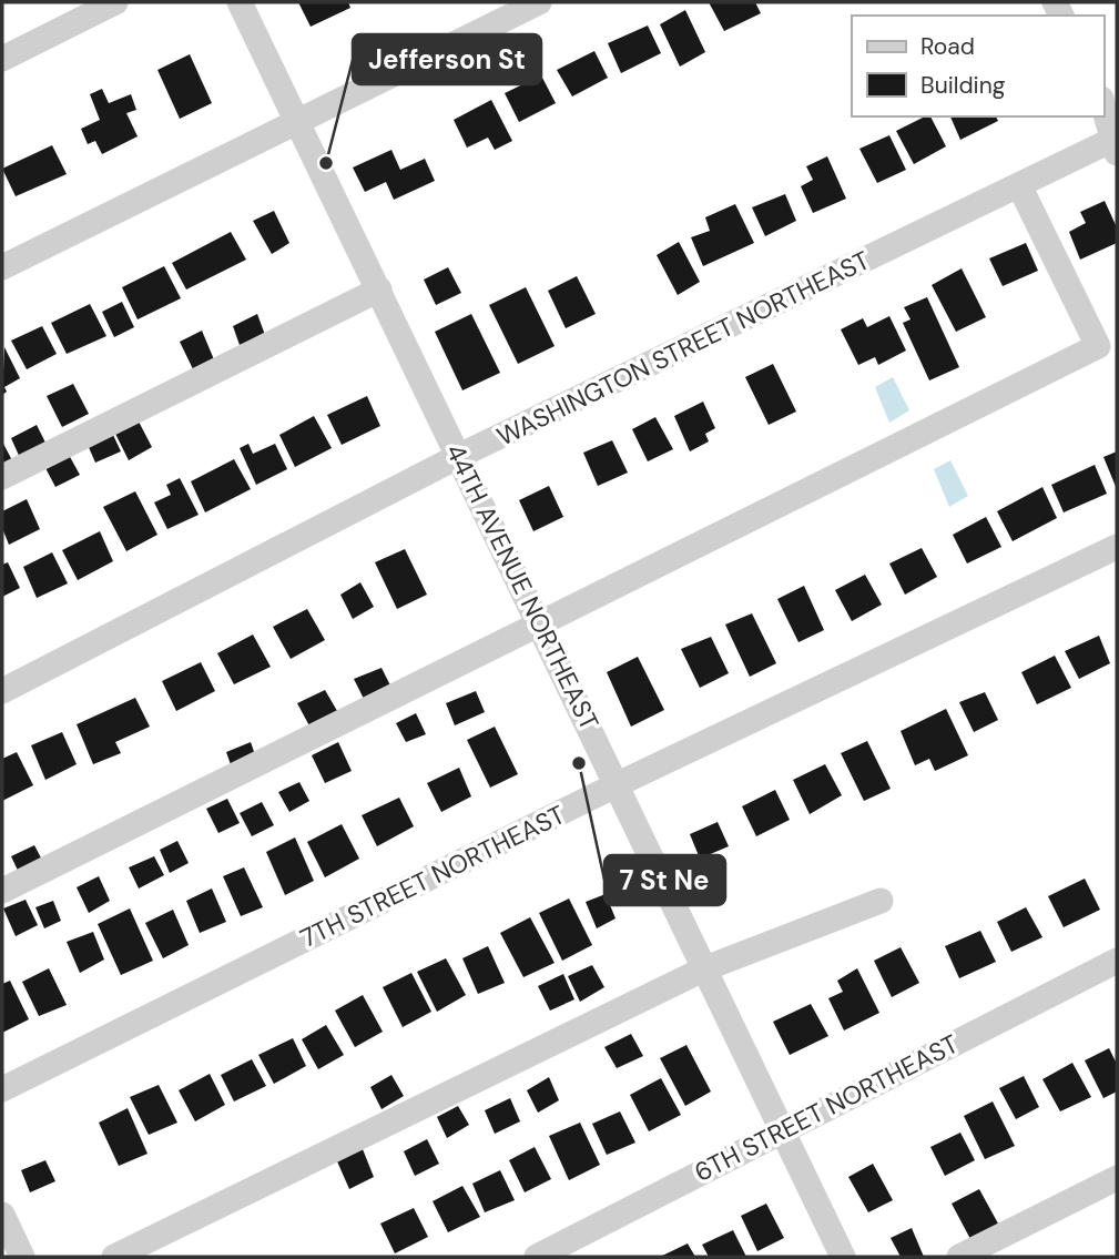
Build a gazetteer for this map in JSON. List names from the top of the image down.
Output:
{
  "streets": {
    "street": [
      "WASHINGTON STREET NORTHEAST",
      "44TH AVENUE NORTHEAST",
      "7TH STREET NORTHEAST",
      "6TH STREET NORTHEAST"
    ]
  },
  "crossings": [
    ["WASHINGTON STREET NORTHEAST", "44TH AVENUE NORTHEAST"],
    ["44TH AVENUE NORTHEAST", "7TH STREET NORTHEAST"],
    ["44TH AVENUE NORTHEAST", "6TH STREET NORTHEAST"]
  ],
  "places": ["Jefferson St", "7 St Ne"],
  "legend": ["Road", "Building"]
}
